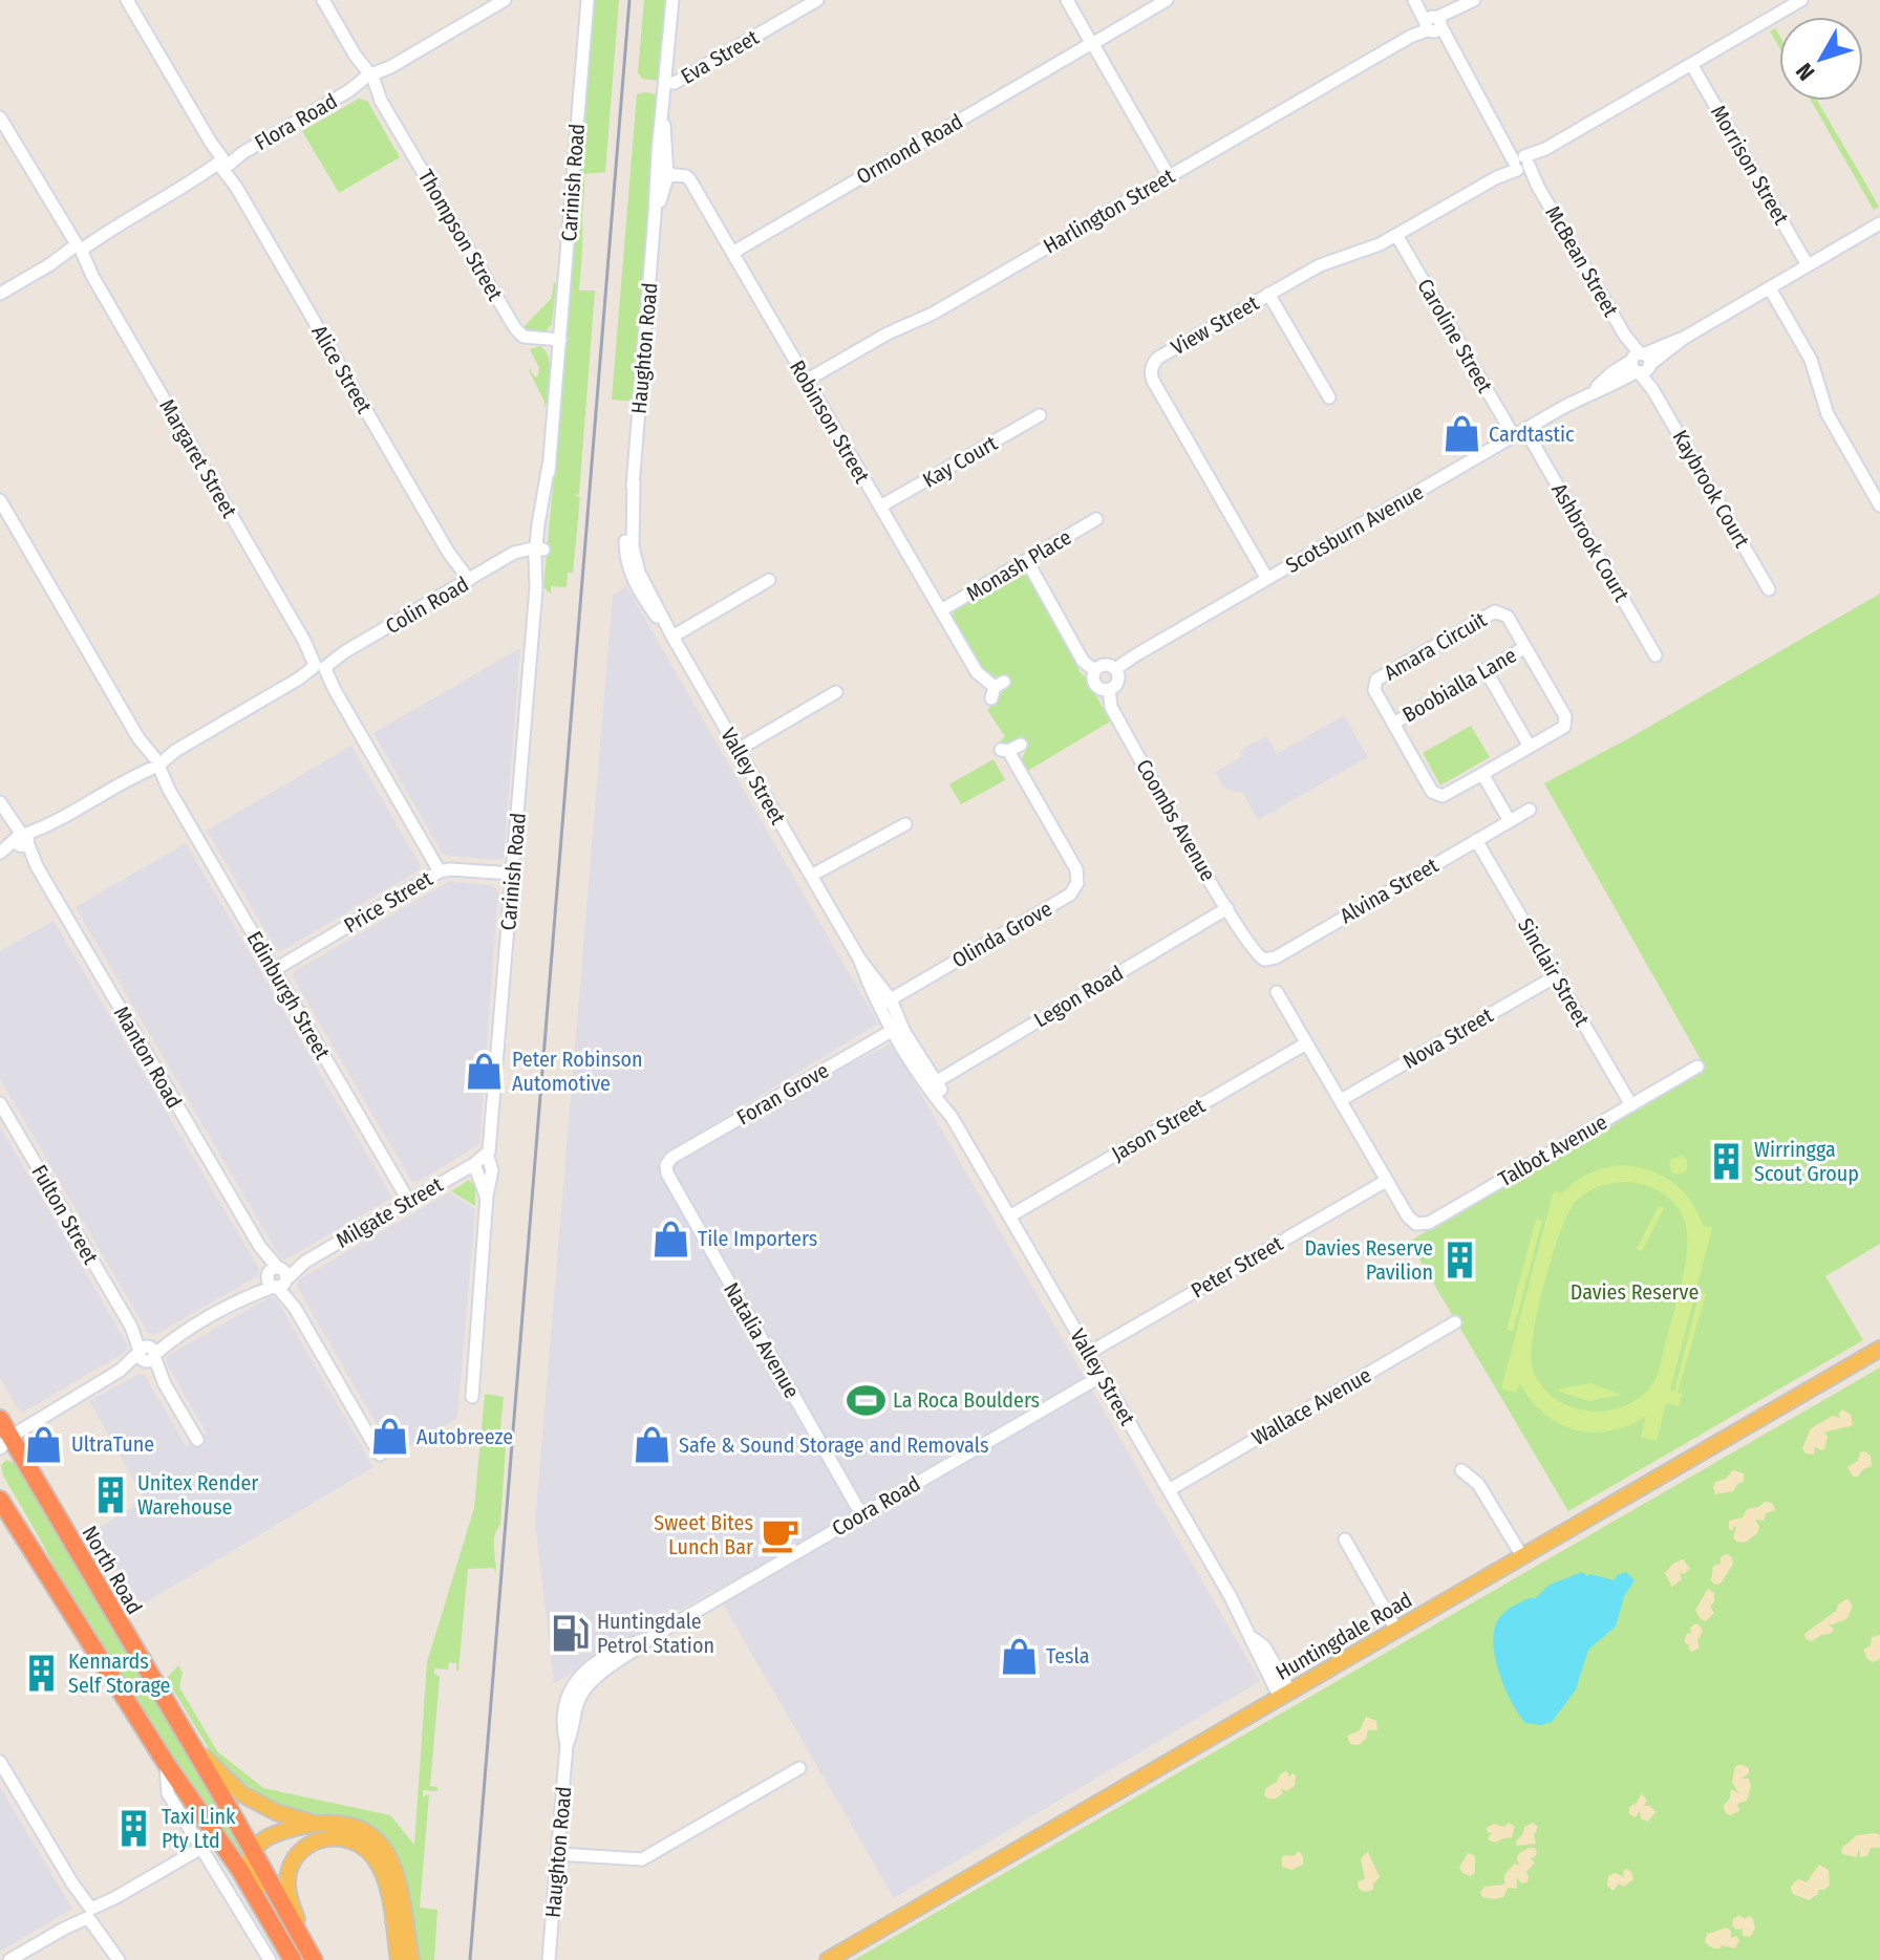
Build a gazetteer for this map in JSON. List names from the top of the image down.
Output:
{
  "streets": {
    "highway": ["North Road"],
    "main road": ["Huntingdale Road"],
    "street": [
      "Eva Street",
      "Flora Road",
      "Ormond Road",
      "Morrison Street",
      "Carinish Road",
      "Harlington Street",
      "Thompson Street",
      "McBean Street",
      "View Street",
      "Caroline Street",
      "Haughton Road",
      "Alice Street",
      "Robinson Street",
      "Margaret Street",
      "Kay Court",
      "Kaybrook Court",
      "Scotsburn Avenue",
      "Ashbrook Court",
      "Monash Place",
      "Colin Road",
      "Amara Circuit",
      "Boobialla Lane",
      "Valley Street",
      "Coombs Avenue",
      "Alvina Street",
      "Price Street",
      "Olinda Grove",
      "Sinclair Street",
      "Edinburgh Street",
      "Legon Road",
      "Nova Street",
      "Manton Road",
      "Foran Grove",
      "Jason Street",
      "Talbot Avenue",
      "Milgate Street",
      "Fulton Street",
      "Peter Street",
      "Natalia Avenue",
      "Wallace Avenue",
      "Coora Road"
    ]
  },
  "crossings": [
    ["Eva Street", "Haughton Road"],
    ["Flora Road", "Thompson Street"],
    ["Flora Road", "Alice Street"],
    ["Flora Road", "Margaret Street"],
    ["Ormond Road", "Robinson Street"],
    ["Morrison Street", "View Street"],
    ["Morrison Street", "Scotsburn Avenue"],
    ["Carinish Road", "Thompson Street"],
    ["Carinish Road", "Colin Road"],
    ["Carinish Road", "Price Street"],
    ["Carinish Road", "Milgate Street"],
    ["Harlington Street", "McBean Street"],
    ["Harlington Street", "Robinson Street"],
    ["McBean Street", "View Street"],
    ["McBean Street", "Kaybrook Court"],
    ["McBean Street", "Scotsburn Avenue"],
    ["View Street", "Caroline Street"],
    ["View Street", "Scotsburn Avenue"],
    ["Caroline Street", "Scotsburn Avenue"],
    ["Caroline Street", "Ashbrook Court"],
    ["Haughton Road", "Robinson Street"],
    ["Haughton Road", "Valley Street"],
    ["Haughton Road", "Coora Road"],
    ["Alice Street", "Colin Road"],
    ["Robinson Street", "Kay Court"],
    ["Robinson Street", "Monash Place"],
    ["Margaret Street", "Colin Road"],
    ["Margaret Street", "Price Street"],
    ["Kaybrook Court", "Scotsburn Avenue"],
    ["Scotsburn Avenue", "Ashbrook Court"],
    ["Scotsburn Avenue", "Coombs Avenue"],
    ["Colin Road", "Edinburgh Street"],
    ["Colin Road", "Manton Road"],
    ["Amara Circuit", "Boobialla Lane"],
    ["Valley Street", "Olinda Grove"],
    ["Valley Street", "Legon Road"],
    ["Valley Street", "Foran Grove"],
    ["Valley Street", "Jason Street"],
    ["Valley Street", "Peter Street"],
    ["Valley Street", "Wallace Avenue"],
    ["Valley Street", "Coora Road"],
    ["Valley Street", "Huntingdale Road"],
    ["Coombs Avenue", "Alvina Street"],
    ["Coombs Avenue", "Legon Road"],
    ["Alvina Street", "Sinclair Street"],
    ["Price Street", "Edinburgh Street"],
    ["Sinclair Street", "Nova Street"],
    ["Sinclair Street", "Talbot Avenue"],
    ["Edinburgh Street", "Milgate Street"],
    ["Manton Road", "Milgate Street"],
    ["Foran Grove", "Natalia Avenue"],
    ["Talbot Avenue", "Peter Street"],
    ["Milgate Street", "Fulton Street"],
    ["Milgate Street", "North Road"],
    ["Natalia Avenue", "Coora Road"]
  ],
  "parks": ["Davies Reserve"],
  "places": {
    "shop": [
      "Cardtastic",
      "Peter Robinson Automotive",
      "Tile Importers",
      "Autobreeze",
      "UltraTune",
      "Safe & Sound Storage and Removals",
      "Tesla"
    ],
    "building": [
      "Wirringga Scout Group",
      "Davies Reserve Pavilion",
      "Unitex Render Warehouse",
      "Kennards Self Storage",
      "Taxi Link Pty Ltd"
    ],
    "sports": ["La Roca Boulders"],
    "cafe": ["Sweet Bites Lunch Bar"],
    "fuel station": ["Huntingdale Petrol Station"]
  },
  "north": "bottom left"
}
